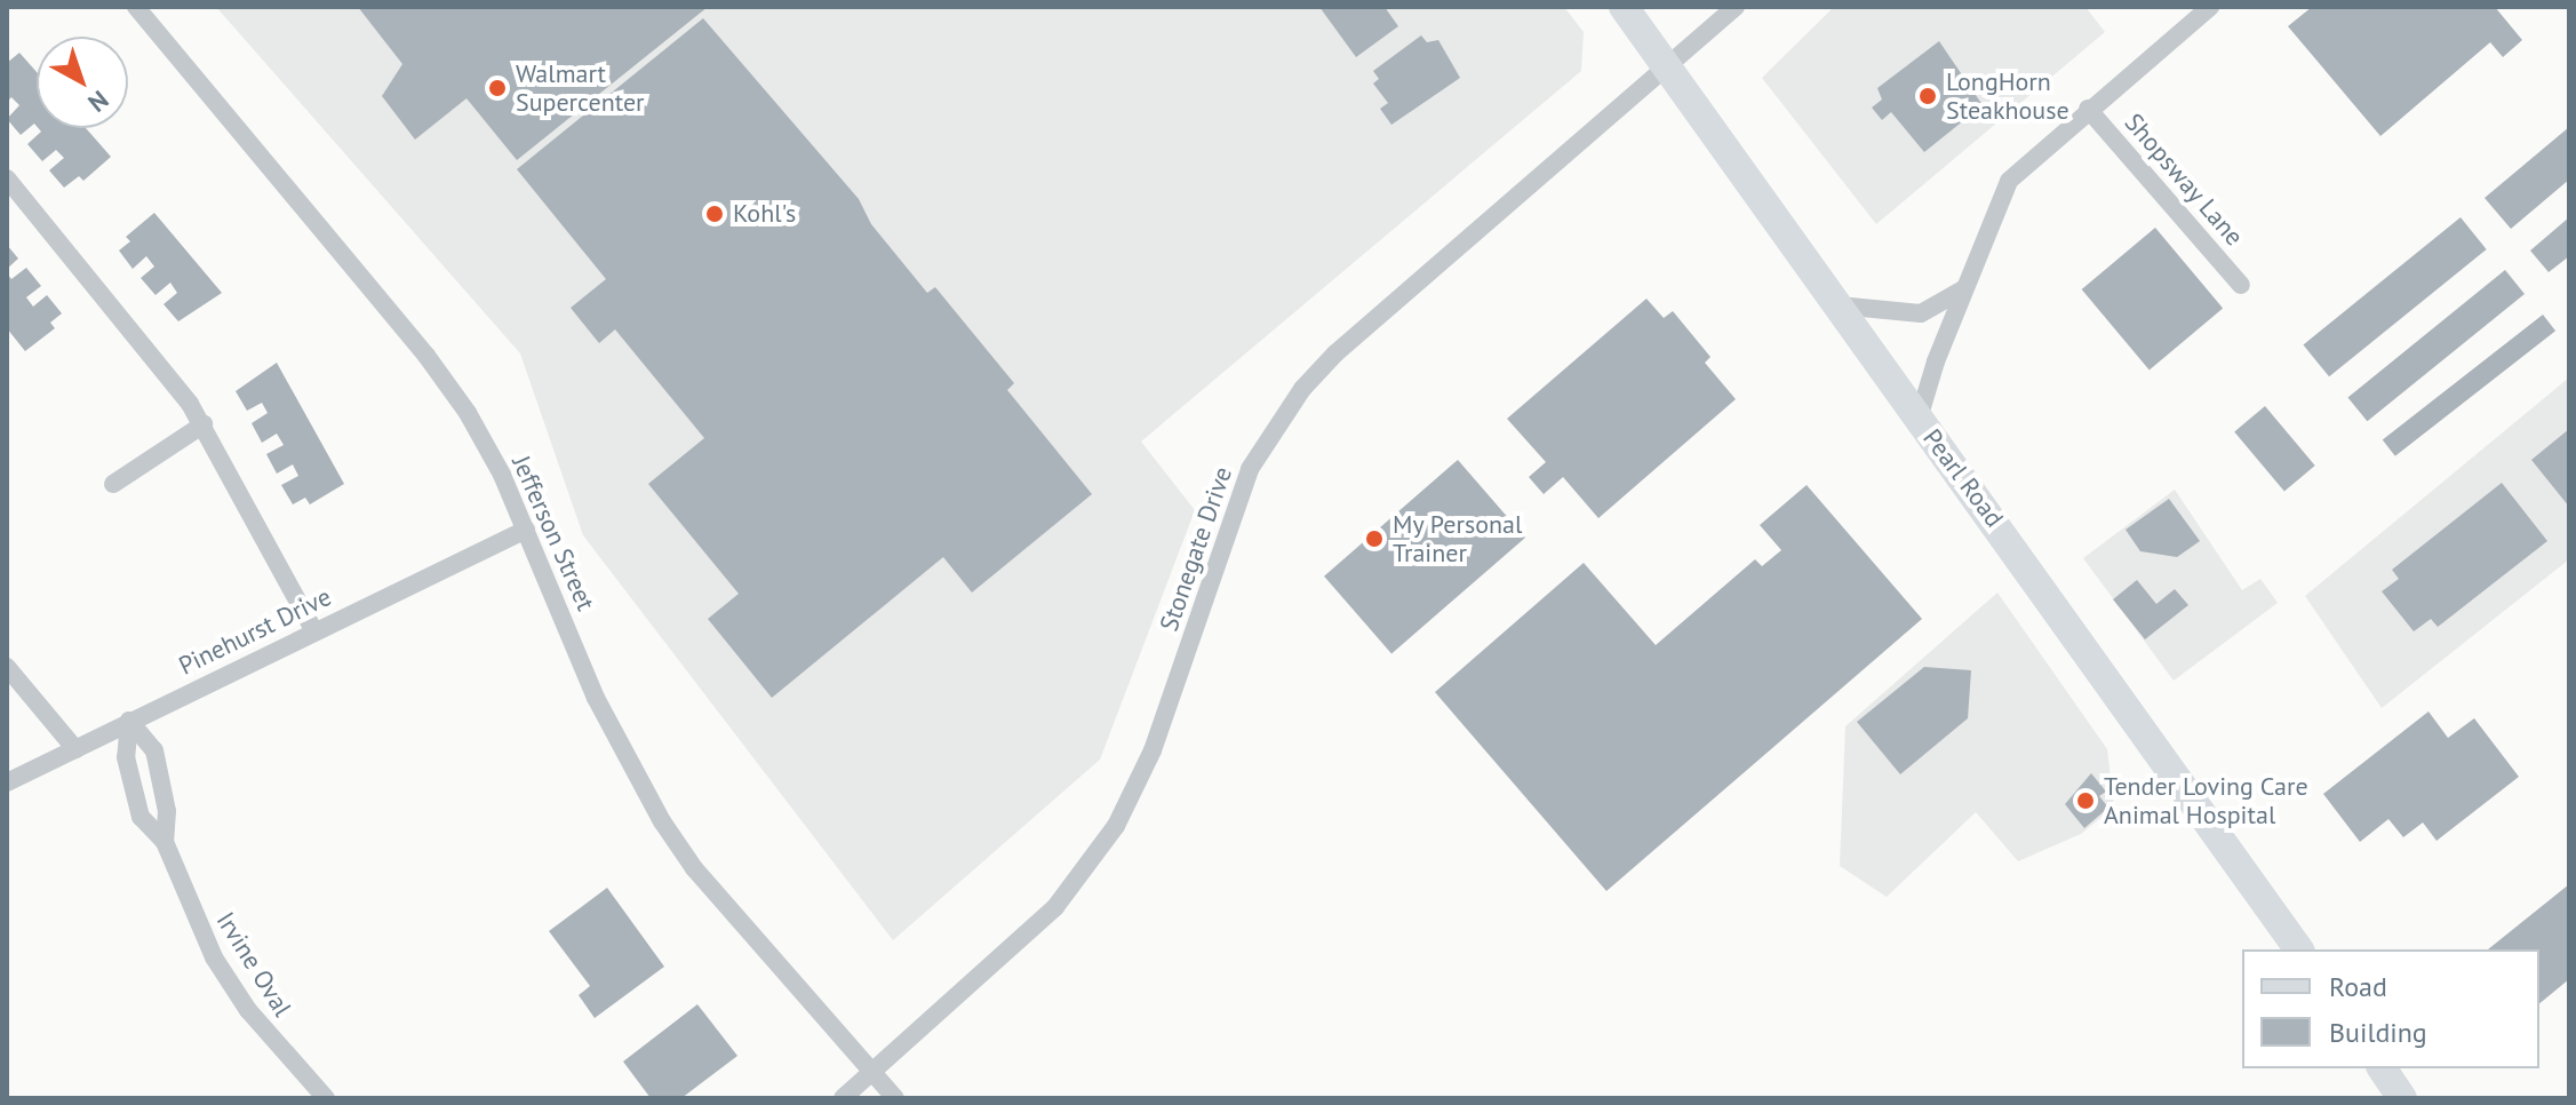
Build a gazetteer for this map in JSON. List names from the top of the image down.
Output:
{
  "streets": {
    "main road": ["Pearl Road"],
    "street": [
      "Shopsway Lane",
      "Jefferson Street",
      "Stonegate Drive",
      "Pinehurst Drive",
      "Irvine Oval"
    ]
  },
  "crossings": [
    ["Pearl Road", "Stonegate Drive"],
    ["Jefferson Street", "Stonegate Drive"],
    ["Jefferson Street", "Pinehurst Drive"],
    ["Pinehurst Drive", "Irvine Oval"]
  ],
  "places": [
    "Walmart Supercenter",
    "LongHorn Steakhouse",
    "Kohl's",
    "My Personal Trainer",
    "Tender Loving Care Animal Hospital"
  ],
  "legend": ["Road", "Building"],
  "north": "bottom right"
}
